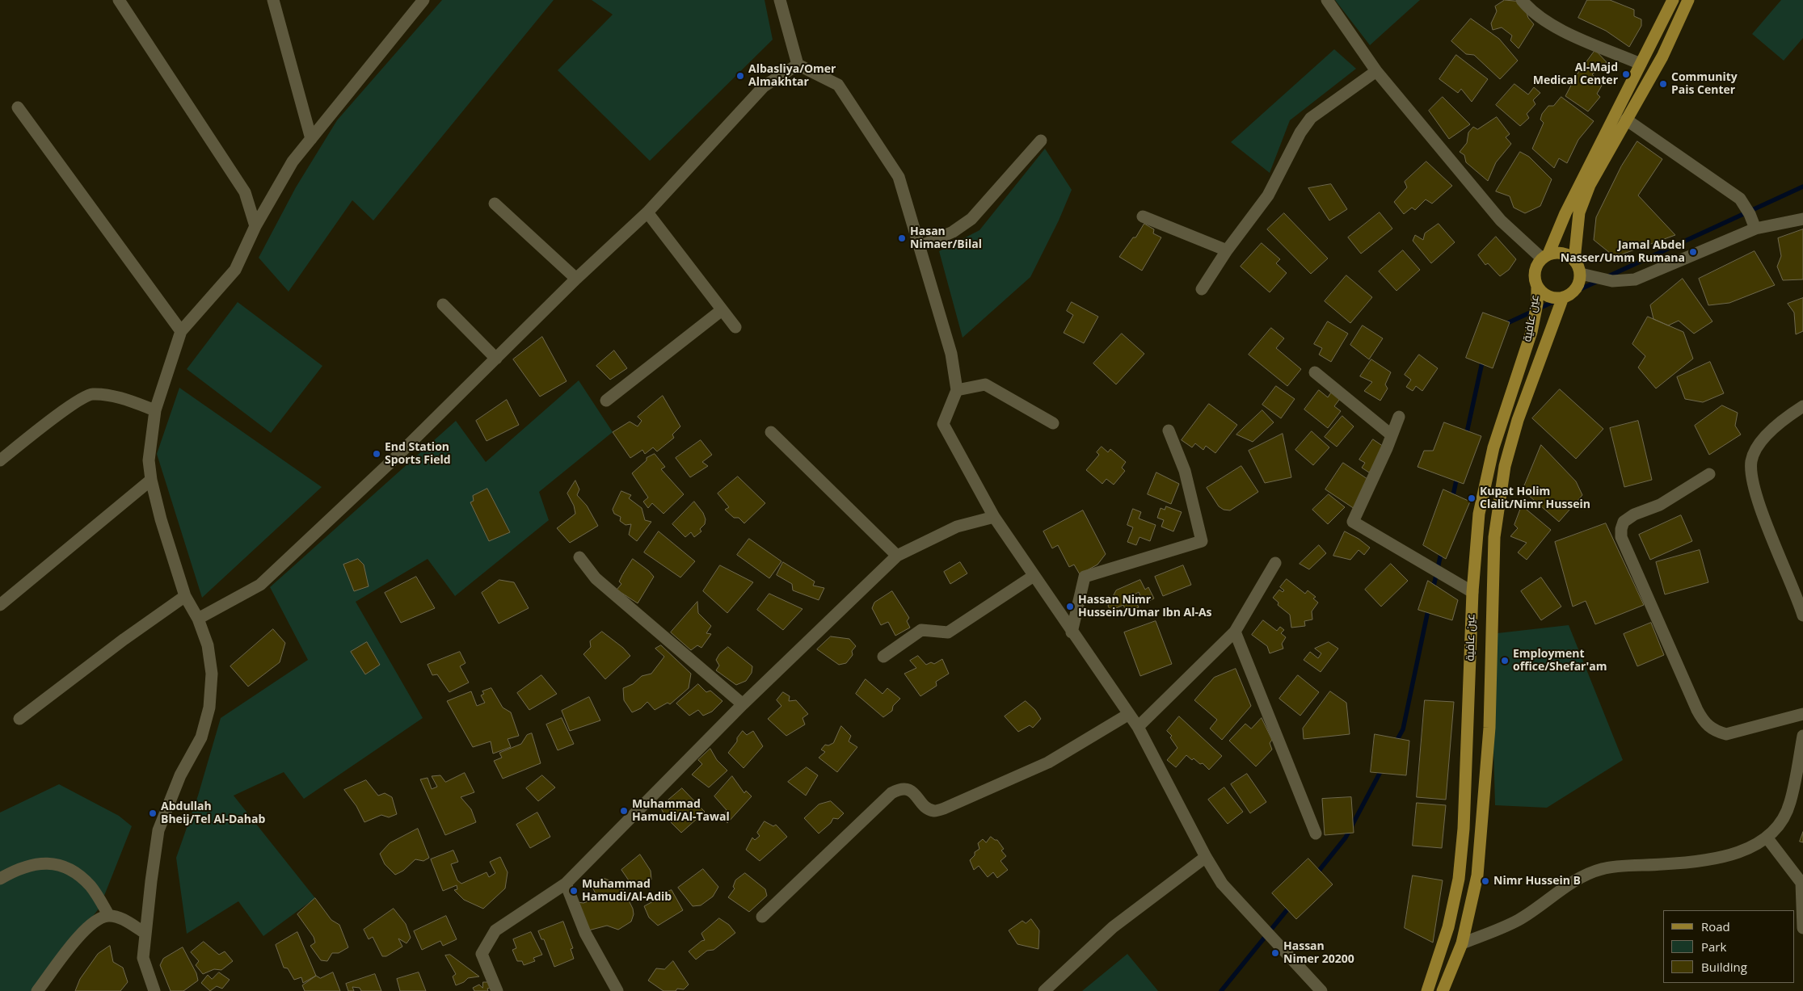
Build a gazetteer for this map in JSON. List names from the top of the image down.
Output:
{
  "streets": {
    "main road": ["عين عافية"]
  },
  "places": [
    "Al-Majd Medical Center",
    "Albasliya/Omer Almakhtar",
    "Community Pais Center",
    "Hasan Nimaer/Bilal",
    "Jamal Abdel Nasser/Umm Rumana",
    "End Station Sports Field",
    "Kupat Holim Clalit/Nimr Hussein",
    "Hassan Nimr Hussein/Umar Ibn Al-As",
    "Employment office/Shefar'am",
    "Muhammad Hamudi/Al-Tawal",
    "Abdullah Bheij/Tel Al-Dahab",
    "Nimr Hussein B",
    "Muhammad Hamudi/Al-Adib",
    "Hassan Nimer 20200"
  ],
  "legend": ["Road", "Park", "Building"]
}
